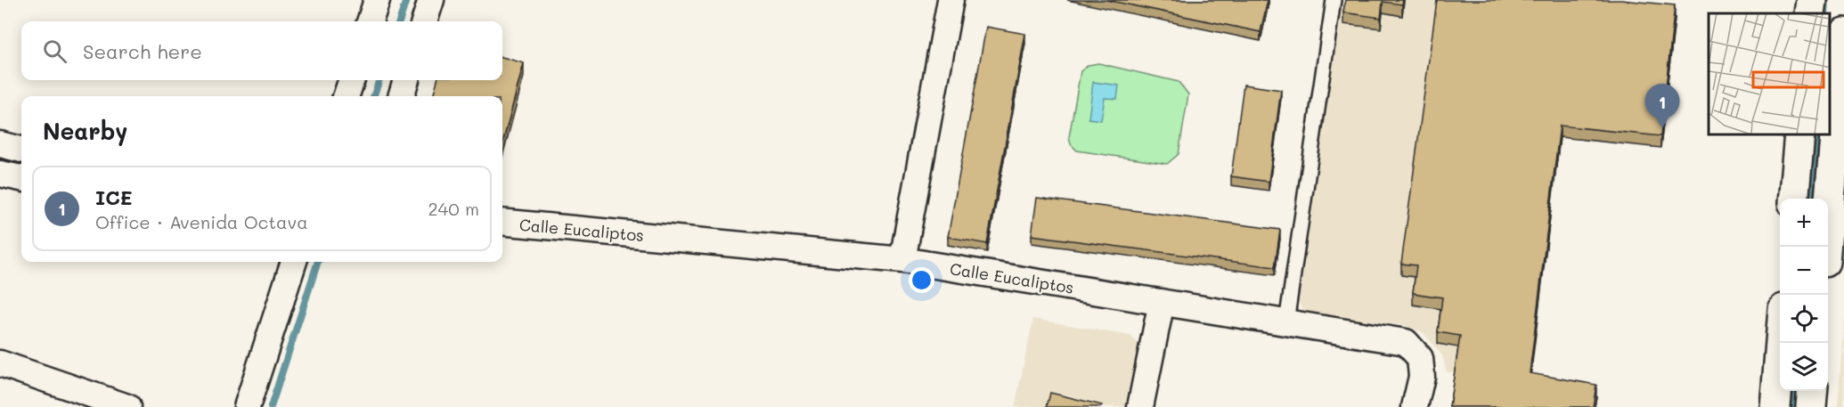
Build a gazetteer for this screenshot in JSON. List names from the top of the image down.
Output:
{
  "streets": {
    "street": ["Calle Eucaliptos"]
  },
  "page": {
    "search": "Search here",
    "pins": "1",
    "heading": "Nearby",
    "list": [
      {
        "mark": "1",
        "name": "ICE",
        "note": "Office · Avenida Octava",
        "value": "240 m"
      }
    ],
    "map_buttons": ["+", "−"]
  }
}
